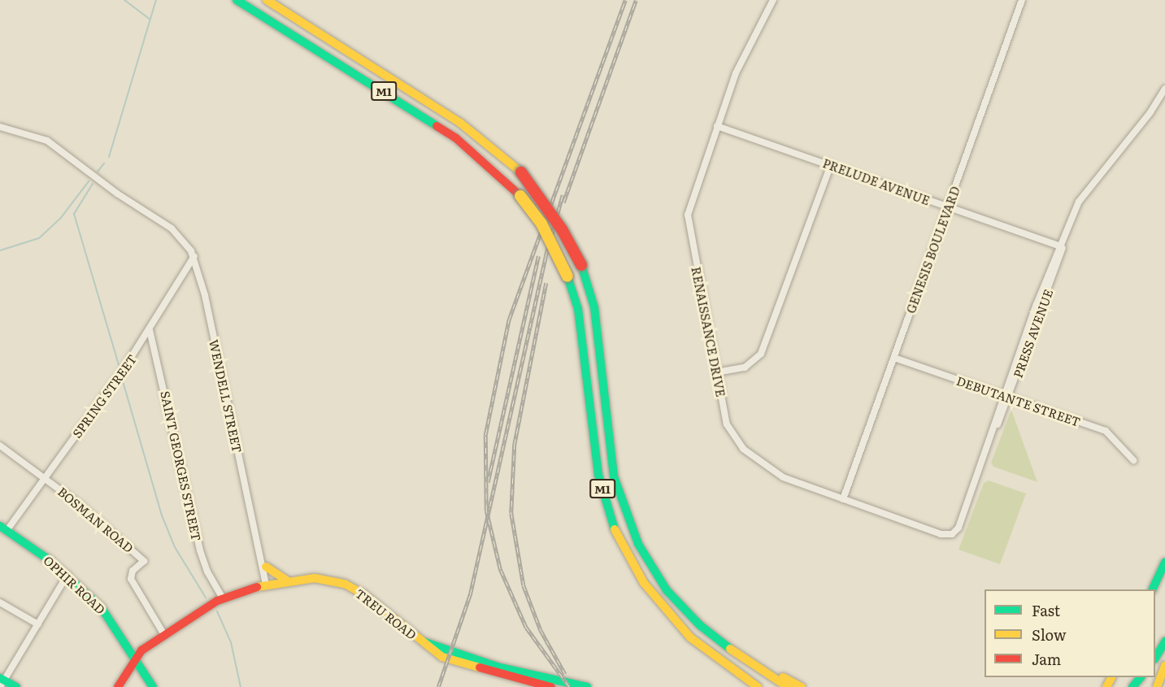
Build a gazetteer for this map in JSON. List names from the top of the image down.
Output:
{
  "streets": {
    "main road": ["M1", "OPHIR ROAD", "TREU ROAD"],
    "street": [
      "PRELUDE AVENUE",
      "GENESIS BOULEVARD",
      "RENAISSANCE DRIVE",
      "PRESS AVENUE",
      "SPRING STREET",
      "WENDELL STREET",
      "DEBUTANTE STREET",
      "SAINT GEORGES STREET",
      "BOSMAN ROAD"
    ]
  },
  "crossings": [
    ["PRELUDE AVENUE", "GENESIS BOULEVARD"],
    ["PRELUDE AVENUE", "RENAISSANCE DRIVE"],
    ["PRELUDE AVENUE", "PRESS AVENUE"],
    ["GENESIS BOULEVARD", "RENAISSANCE DRIVE"],
    ["GENESIS BOULEVARD", "DEBUTANTE STREET"],
    ["RENAISSANCE DRIVE", "PRESS AVENUE"],
    ["PRESS AVENUE", "DEBUTANTE STREET"],
    ["SPRING STREET", "WENDELL STREET"],
    ["SPRING STREET", "SAINT GEORGES STREET"],
    ["SPRING STREET", "BOSMAN ROAD"],
    ["SPRING STREET", "OPHIR ROAD"],
    ["WENDELL STREET", "TREU ROAD"],
    ["SAINT GEORGES STREET", "TREU ROAD"],
    ["BOSMAN ROAD", "TREU ROAD"],
    ["OPHIR ROAD", "TREU ROAD"]
  ],
  "legend": ["Fast", "Slow", "Jam"]
}
